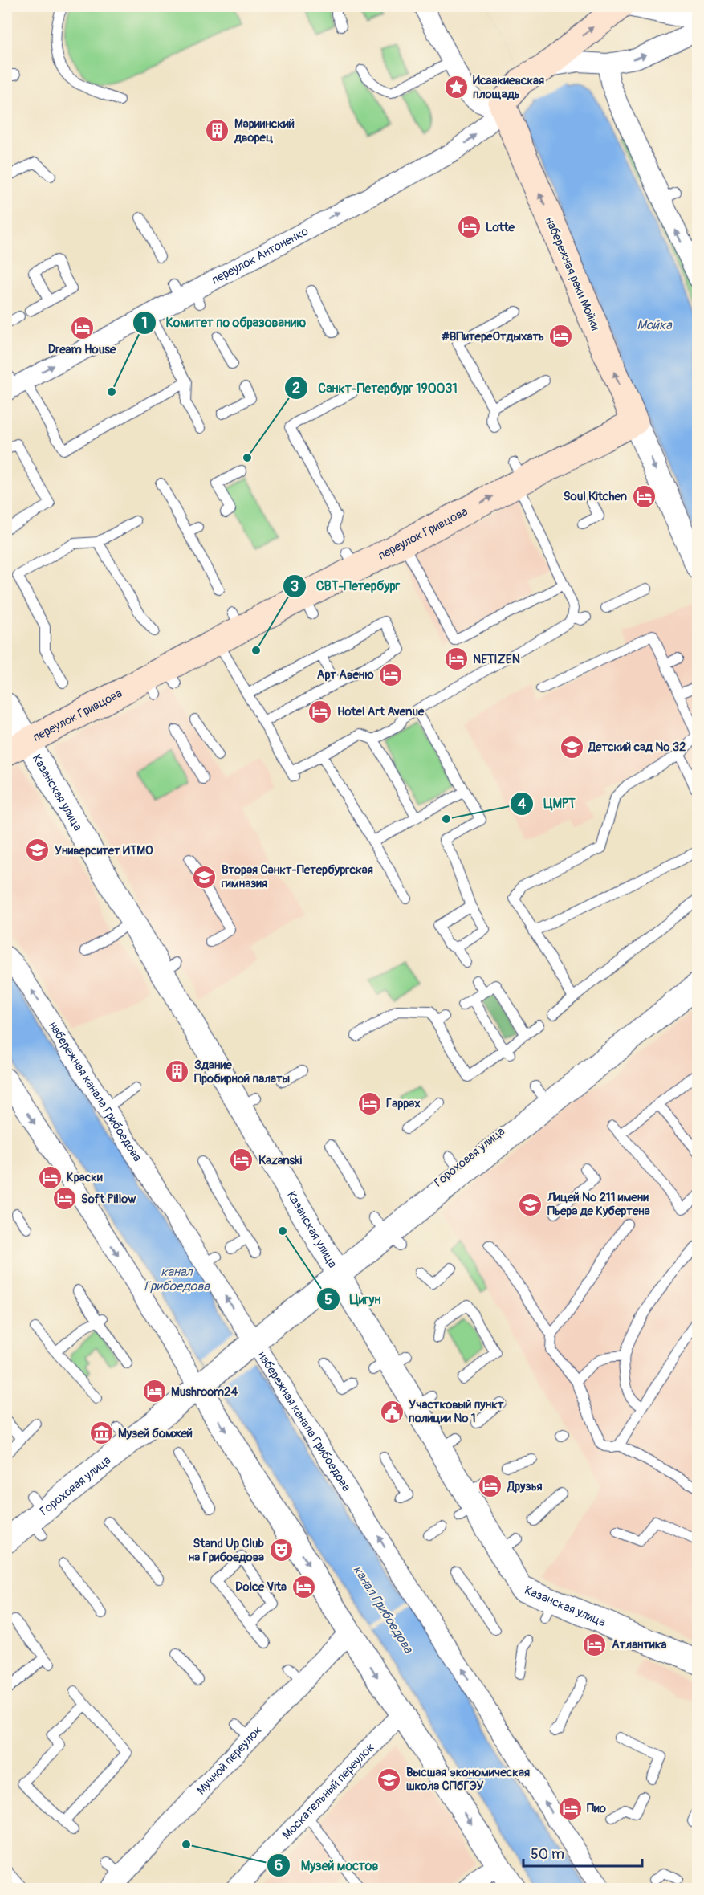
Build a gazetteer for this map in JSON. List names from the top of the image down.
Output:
{
  "streets": {
    "main road": ["набережная реки Мойки", "переулок Гривцова"],
    "street": [
      "переулок Антоненко",
      "Казанская улица",
      "набережная канала Грибоедова",
      "Гороховая улица",
      "Мучной переулок",
      "Москательный переулок"
    ]
  },
  "crossings": [
    ["переулок Антоненко", "набережная реки Мойки"],
    ["набережная реки Мойки", "переулок Гривцова"],
    ["переулок Гривцова", "Казанская улица"],
    ["Казанская улица", "Гороховая улица"],
    ["набережная канала Грибоедова", "Гороховая улица"]
  ],
  "one_way": ["переулок Антоненко"],
  "water": ["Мойка", "канал Грибоедова"],
  "places": {
    "place": ["Исаакиевская площадь"],
    "building": ["Мариинский дворец", "Здание Пробирной палаты"],
    "hotel": [
      "Lotte",
      "Dream House",
      "#ВПитереОтдыхать",
      "Soul Kitchen",
      "NETIZEN",
      "Арт Авеню",
      "Hotel Art Avenue",
      "Гаррах",
      "Kazanski",
      "Краски",
      "Soft Pillow",
      "Mushroom24",
      "Друзья",
      "Dolce Vita",
      "Атлантика",
      "Пио"
    ],
    "other": [
      "Комитет по образованию",
      "Санкт-Петербург 190031",
      "СВТ-Петербург",
      "ЦМРТ",
      "Цигун",
      "Музей мостов"
    ],
    "school or university": [
      "Детский сад № 32",
      "Университет ИТМО",
      "Вторая Санкт-Петербургская гимназия",
      "Лицей № 211 имени Пьера де Кубертена",
      "Высшая экономическая школа СПбГЭУ"
    ],
    "public building": ["Участковый пункт полиции № 1"],
    "museum": ["Музей бомжей"],
    "theatre": ["Stand Up Club на Грибоедова"]
  },
  "scale_bar": "50 m"
}
